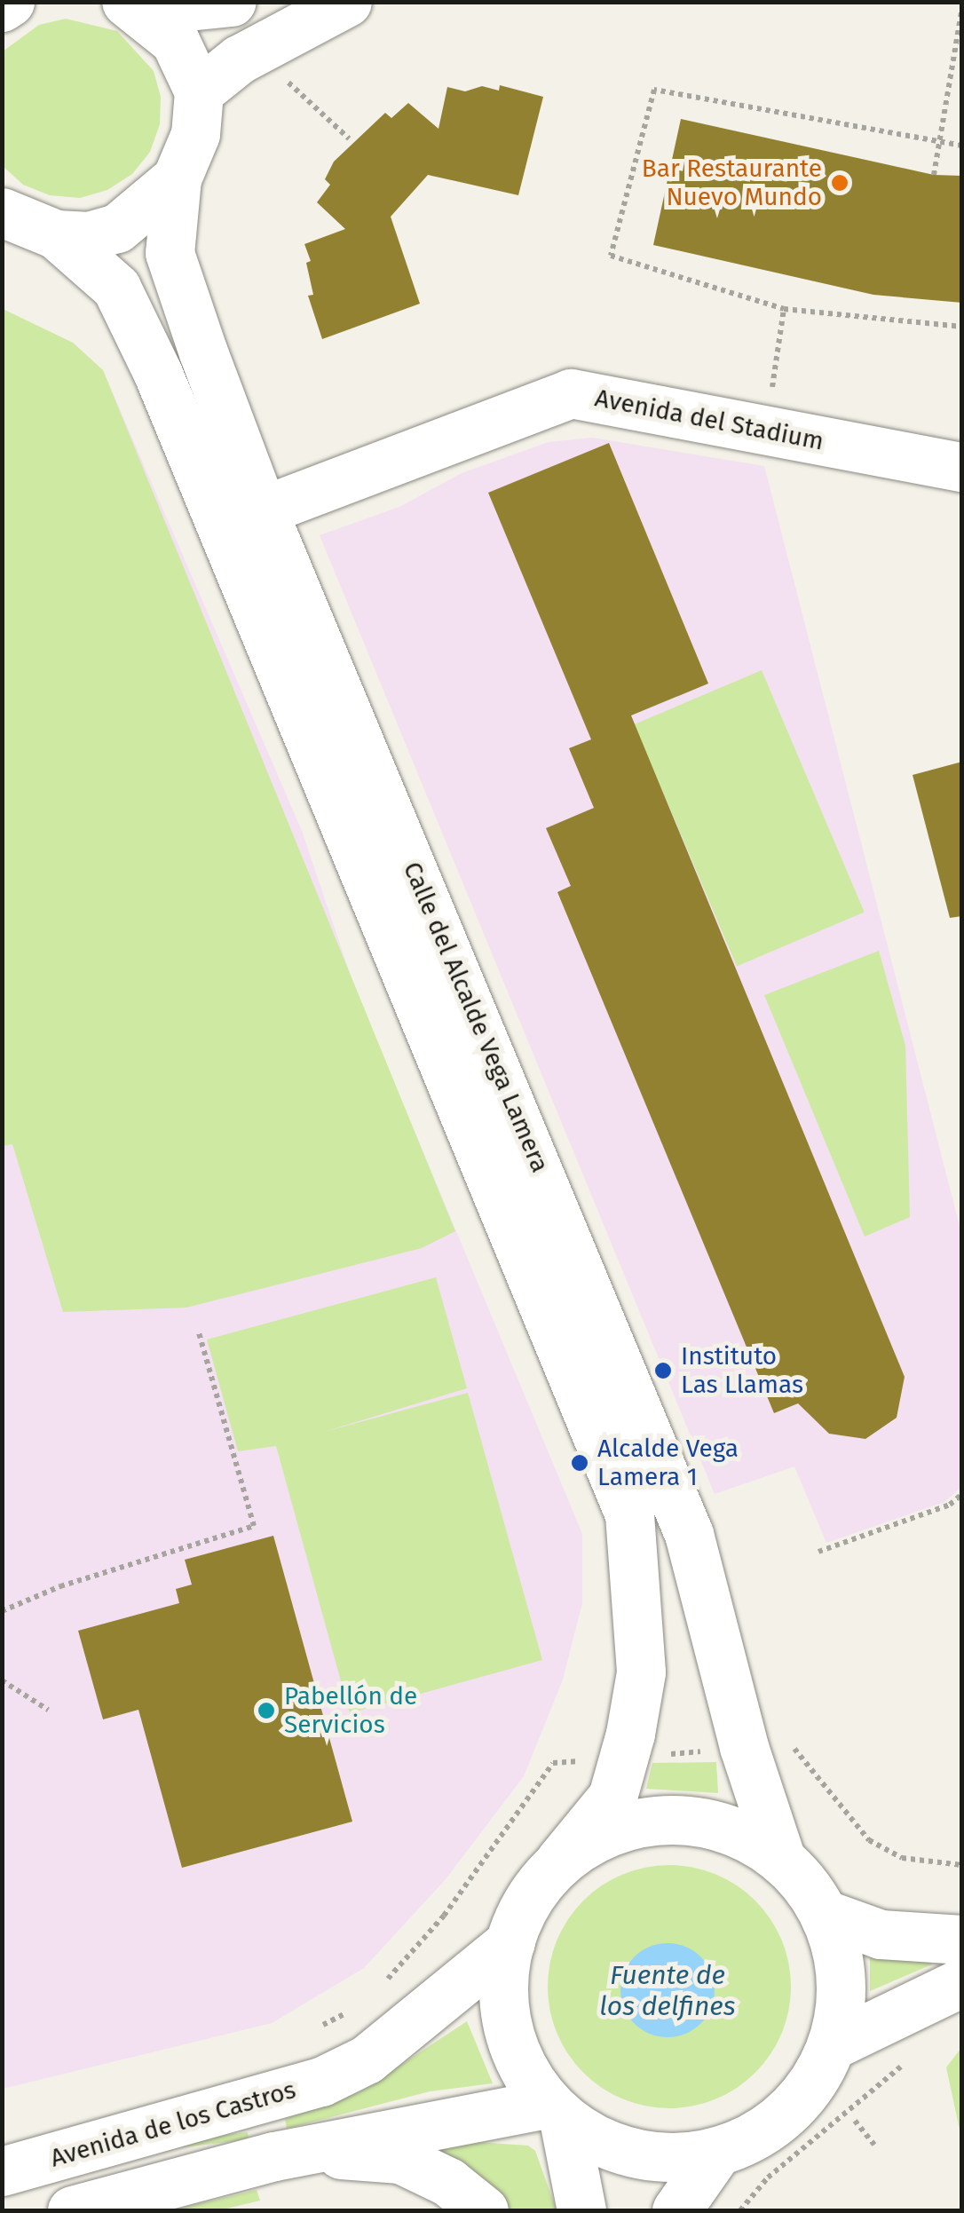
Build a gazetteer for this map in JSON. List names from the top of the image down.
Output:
{
  "streets": {
    "main road": ["Avenida del Stadium", "Calle del Alcalde Vega Lamera", "Avenida de los Castros"]
  },
  "crossings": [
    ["Avenida del Stadium", "Calle del Alcalde Vega Lamera"],
    ["Calle del Alcalde Vega Lamera", "Avenida de los Castros"]
  ],
  "water": ["Fuente de los delfines"],
  "places": [
    "Bar Restaurante Nuevo Mundo",
    "Instituto Las Llamas",
    "Alcalde Vega Lamera 1",
    "Pabellón de Servicios"
  ]
}
